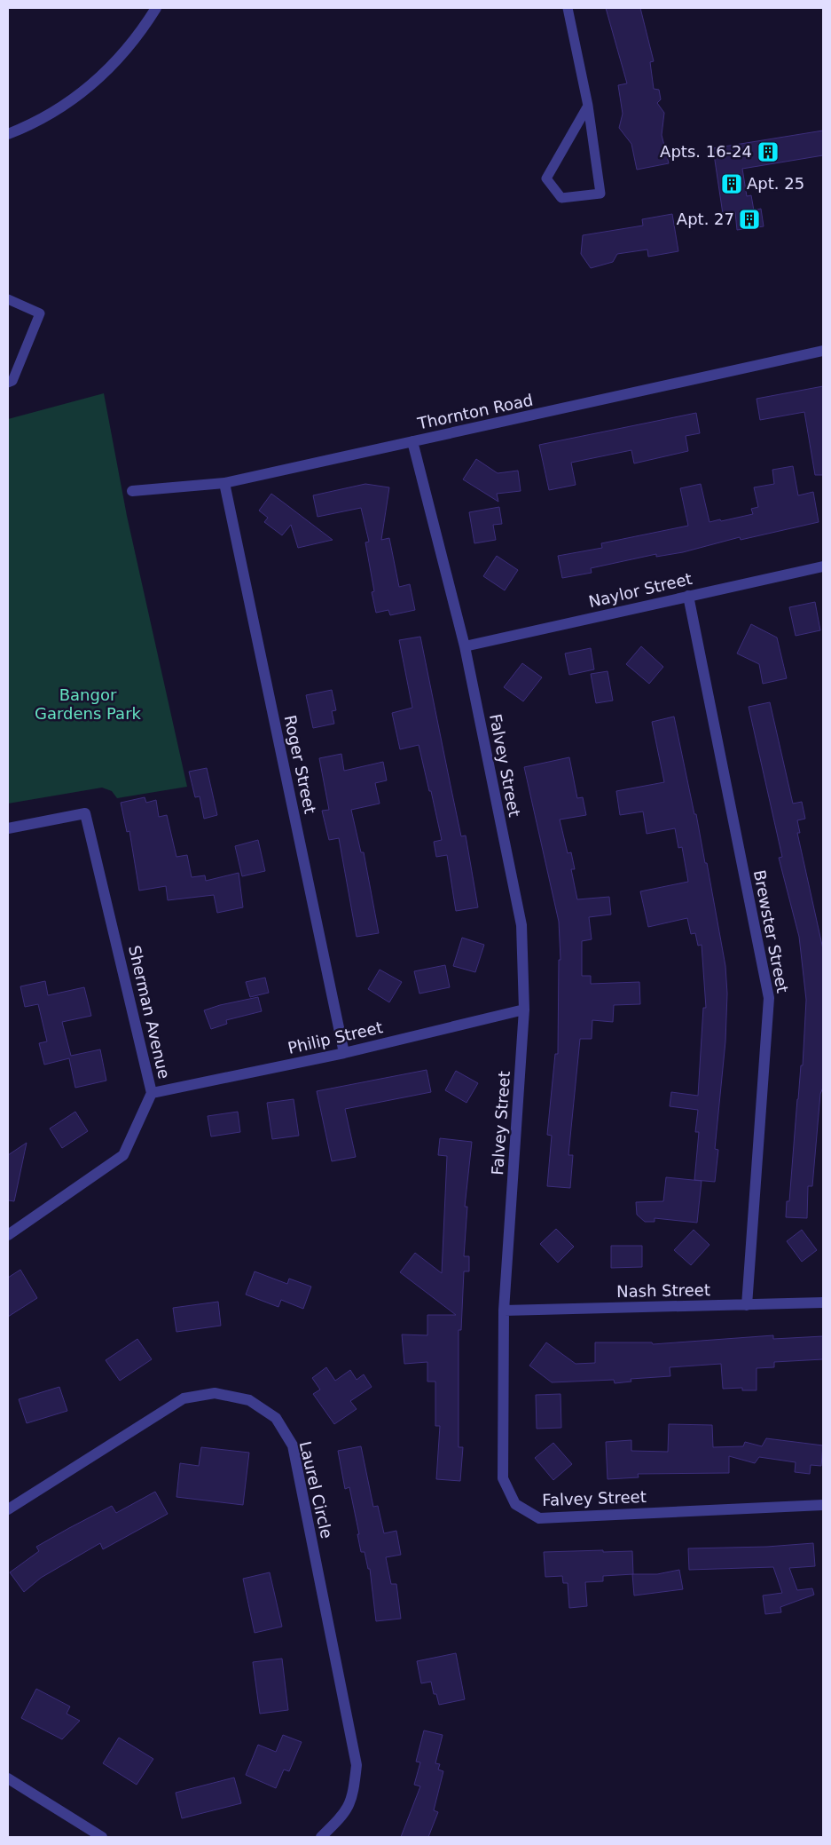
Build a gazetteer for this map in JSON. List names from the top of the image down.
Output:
{
  "streets": {
    "street": [
      "Thornton Road",
      "Naylor Street",
      "Roger Street",
      "Falvey Street",
      "Brewster Street",
      "Sherman Avenue",
      "Philip Street",
      "Nash Street",
      "Laurel Circle"
    ]
  },
  "crossings": [
    ["Thornton Road", "Roger Street"],
    ["Thornton Road", "Falvey Street"],
    ["Naylor Street", "Falvey Street"],
    ["Naylor Street", "Brewster Street"],
    ["Roger Street", "Philip Street"],
    ["Falvey Street", "Philip Street"],
    ["Falvey Street", "Nash Street"],
    ["Brewster Street", "Nash Street"],
    ["Sherman Avenue", "Philip Street"]
  ],
  "parks": ["Bangor Gardens Park"],
  "places": {
    "building": ["Apts. 16-24", "Apt. 25", "Apt. 27"]
  }
}
